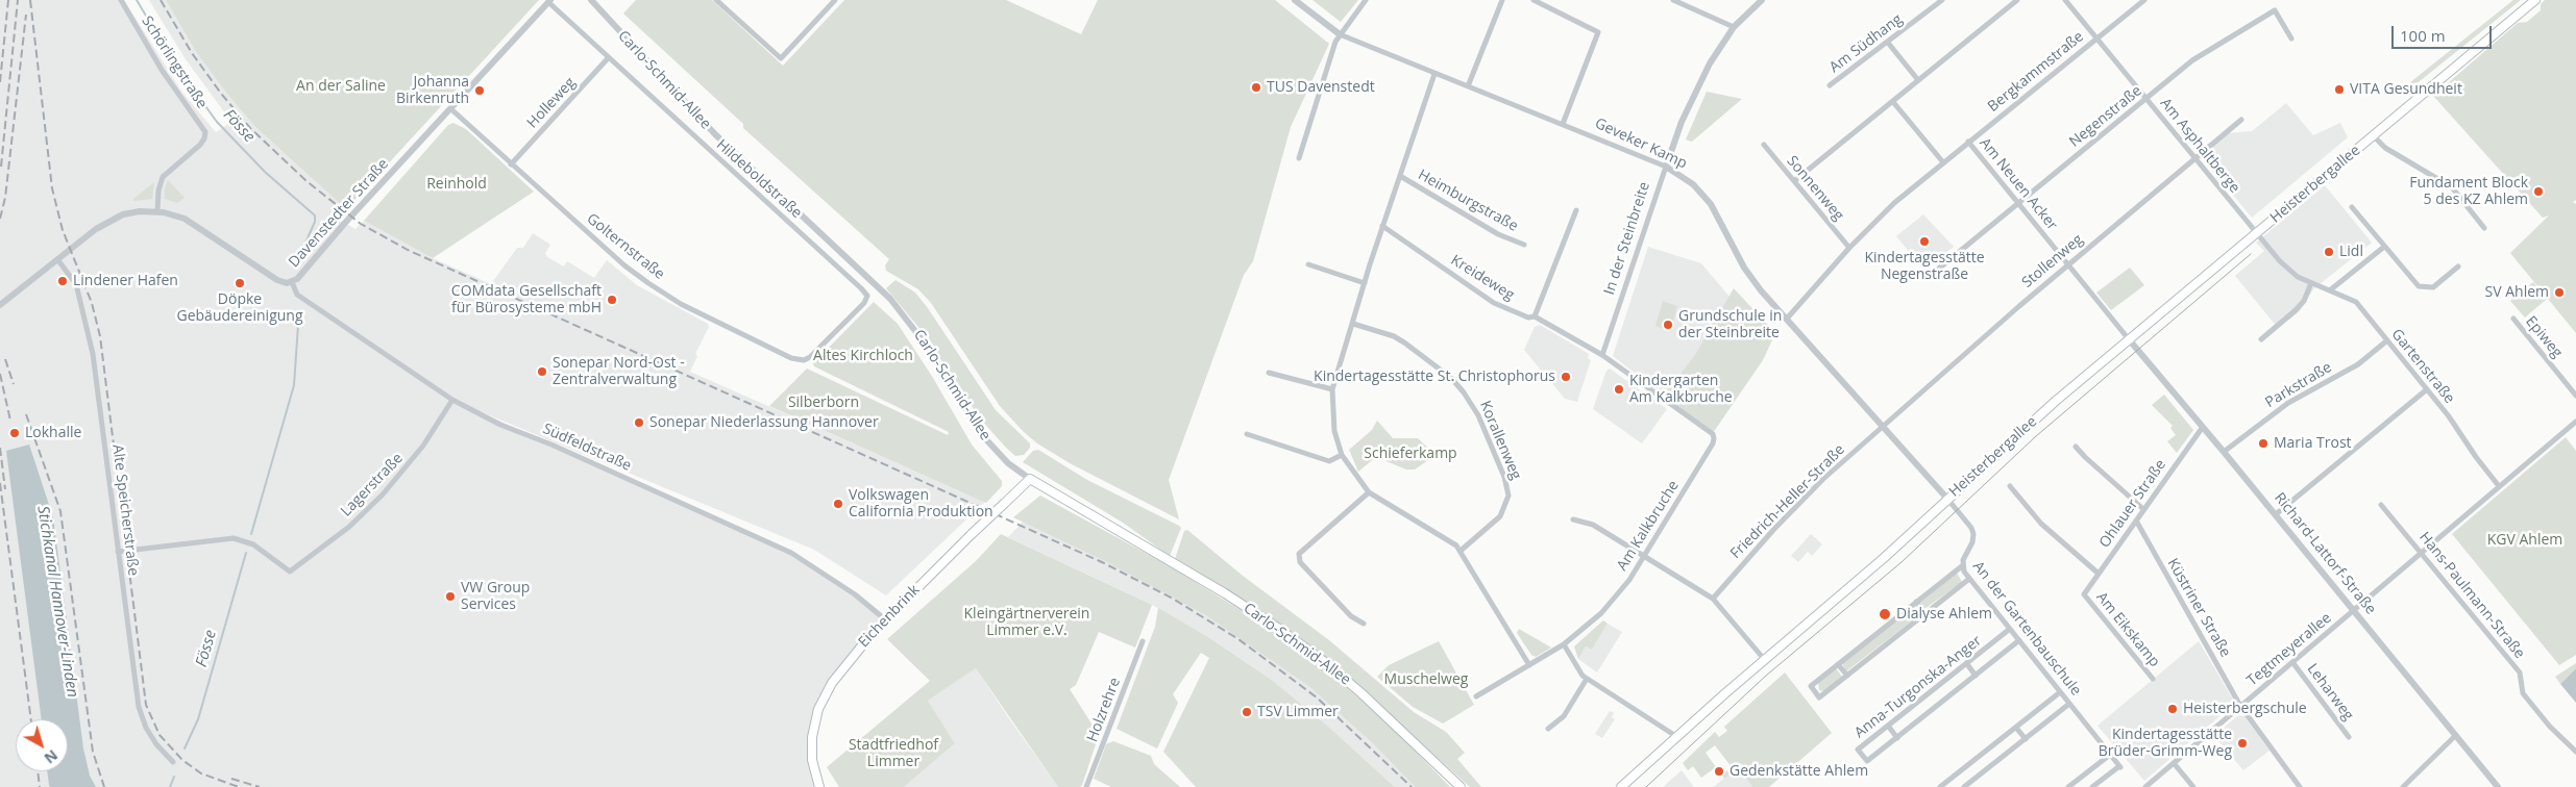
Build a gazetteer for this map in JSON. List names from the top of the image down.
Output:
{
  "streets": {
    "main road": ["Carlo-Schmid-Allee", "Heisterbergallee", "Eichenbrink"],
    "street": [
      "Am Südhang",
      "Schörlingstraße",
      "Bergkammstraße",
      "Holleweg",
      "Negenstraße",
      "Geveker Kamp",
      "Am Asphaltberge",
      "Hildeboldstraße",
      "Am Neuen Acker",
      "Sonnenweg",
      "Heimburgstraße",
      "Davenstedter Straße",
      "In der Steinbreite",
      "Golternstraße",
      "Stollenweg",
      "Kreideweg",
      "Epiweg",
      "Gartenstraße",
      "Parkstraße",
      "Korallenweg",
      "Südfeldstraße",
      "Lagerstraße",
      "Friedrich-Heller-Straße",
      "Ohlauer Straße",
      "Alte Speicherstraße",
      "Am Kalkbruche",
      "Richard-Lattorf-Straße",
      "Hans-Paulmann-Straße",
      "Küstriner Straße",
      "An der Gartenbauschule",
      "Am Eikskamp",
      "Tegtmeyerallee",
      "Anna-Turgonska-Anger",
      "Leharweg",
      "Holzrehre"
    ]
  },
  "crossings": [
    ["Schörlingstraße", "Davenstedter Straße"],
    ["Bergkammstraße", "Geveker Kamp"],
    ["Bergkammstraße", "Am Asphaltberge"],
    ["Bergkammstraße", "Am Neuen Acker"],
    ["Bergkammstraße", "Sonnenweg"],
    ["Carlo-Schmid-Allee", "Eichenbrink"],
    ["Holleweg", "Hildeboldstraße"],
    ["Holleweg", "Golternstraße"],
    ["Negenstraße", "Am Asphaltberge"],
    ["Negenstraße", "Am Neuen Acker"],
    ["Geveker Kamp", "Heisterbergallee"],
    ["Geveker Kamp", "In der Steinbreite"],
    ["Geveker Kamp", "Stollenweg"],
    ["Geveker Kamp", "Friedrich-Heller-Straße"],
    ["Geveker Kamp", "An der Gartenbauschule"],
    ["Am Asphaltberge", "Heisterbergallee"],
    ["Am Asphaltberge", "Stollenweg"],
    ["Am Asphaltberge", "Gartenstraße"],
    ["Hildeboldstraße", "Davenstedter Straße"],
    ["Hildeboldstraße", "Golternstraße"],
    ["Am Neuen Acker", "Heisterbergallee"],
    ["Am Neuen Acker", "Stollenweg"],
    ["Am Neuen Acker", "Richard-Lattorf-Straße"],
    ["Heisterbergallee", "Gartenstraße"],
    ["Heisterbergallee", "Richard-Lattorf-Straße"],
    ["Heisterbergallee", "An der Gartenbauschule"],
    ["Davenstedter Straße", "Golternstraße"],
    ["Davenstedter Straße", "Südfeldstraße"],
    ["Davenstedter Straße", "Alte Speicherstraße"],
    ["In der Steinbreite", "Kreideweg"],
    ["In der Steinbreite", "Am Kalkbruche"],
    ["Stollenweg", "Friedrich-Heller-Straße"],
    ["Kreideweg", "Am Kalkbruche"],
    ["Gartenstraße", "Parkstraße"],
    ["Gartenstraße", "Tegtmeyerallee"],
    ["Parkstraße", "Richard-Lattorf-Straße"],
    ["Südfeldstraße", "Lagerstraße"],
    ["Südfeldstraße", "Eichenbrink"],
    ["Lagerstraße", "Alte Speicherstraße"],
    ["Ohlauer Straße", "Richard-Lattorf-Straße"],
    ["Ohlauer Straße", "Küstriner Straße"],
    ["Ohlauer Straße", "Am Eikskamp"],
    ["Richard-Lattorf-Straße", "Tegtmeyerallee"],
    ["Hans-Paulmann-Straße", "Tegtmeyerallee"],
    ["Küstriner Straße", "Tegtmeyerallee"],
    ["An der Gartenbauschule", "Anna-Turgonska-Anger"],
    ["Tegtmeyerallee", "Leharweg"]
  ],
  "water": ["Fösse", "Stichkanal Hannover-Linden"],
  "parks": [
    "An der Saline",
    "Reinhold",
    "Altes Kirchloch",
    "Silberborn",
    "Schieferkamp",
    "KGV Ahlem",
    "Kleingärtnerverein Limmer e.V.",
    "Muschelweg",
    "Stadtfriedhof Limmer"
  ],
  "places": [
    "TUS Davenstedt",
    "VITA Gesundheit",
    "Johanna Birkenruth",
    "Fundament Block 5 des KZ Ahlem",
    "Kindertagesstätte Negenstraße",
    "Lidl",
    "Lindener Hafen",
    "Döpke Gebäudereinigung",
    "SV Ahlem",
    "COMdata Gesellschaft für Bürosysteme mbH",
    "Grundschule in der Steinbreite",
    "Sonepar Nord-Ost - Zentralverwaltung",
    "Kindertagesstätte St. Christophorus",
    "Kindergarten Am Kalkbruche",
    "Sonepar Niederlassung Hannover",
    "Lokhalle",
    "Maria Trost",
    "Volkswagen California Produktion",
    "VW Group Services",
    "Dialyse Ahlem",
    "Heisterbergschule",
    "TSV Limmer",
    "Kindertagesstätte Brüder-Grimm-Weg",
    "Gedenkstätte Ahlem"
  ],
  "scale_bar": "100 m",
  "north": "bottom right"
}
